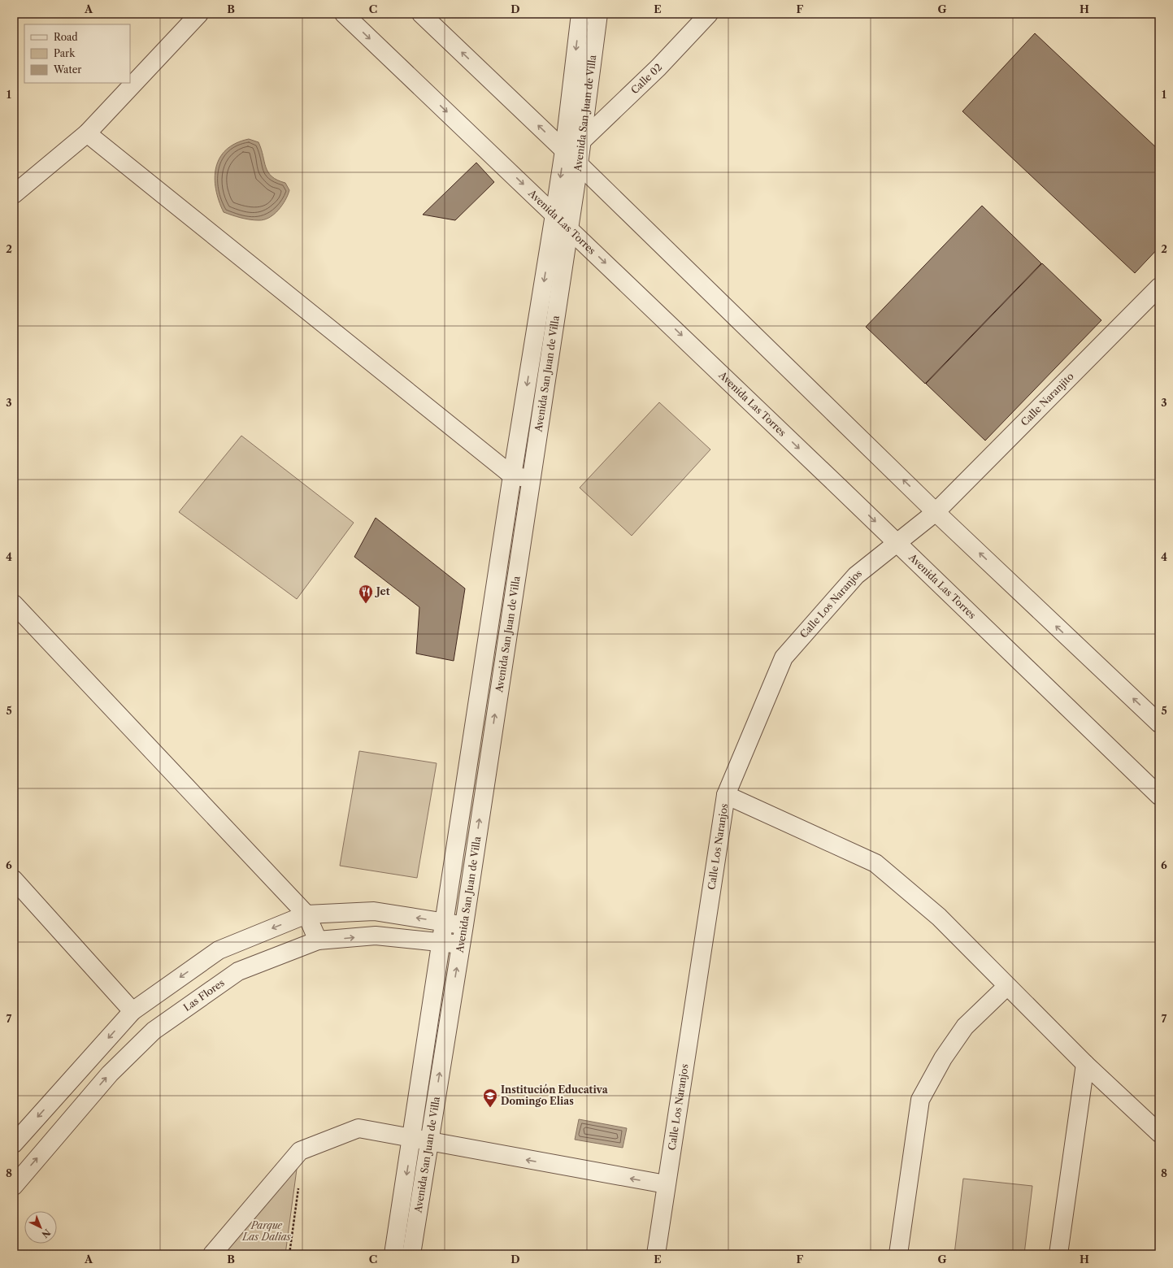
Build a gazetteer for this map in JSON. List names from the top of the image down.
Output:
{
  "streets": {
    "street": [
      "Calle 02",
      "Avenida San Juan de Villa",
      "Avenida Las Torres",
      "Calle Naranjito",
      "Calle Los Naranjos",
      "Las Flores"
    ]
  },
  "crossings": [
    ["Calle 02", "Avenida San Juan de Villa"],
    ["Avenida San Juan de Villa", "Avenida Las Torres"],
    ["Avenida San Juan de Villa", "Las Flores"],
    ["Avenida Las Torres", "Calle Los Naranjos"],
    ["Calle Naranjito", "Calle Los Naranjos"]
  ],
  "parks": ["Parque Las Dalias"],
  "places": {
    "restaurant": ["Jet"],
    "school or university": ["Institución Educativa Domingo Elias"]
  },
  "legend": ["Road", "Park", "Water"],
  "north": "bottom right",
  "grid": {
    "columns": [
      "A",
      "B",
      "C",
      "D",
      "E",
      "F",
      "G",
      "H"
    ],
    "rows": [
      "1",
      "2",
      "3",
      "4",
      "5",
      "6",
      "7",
      "8"
    ]
  }
}
